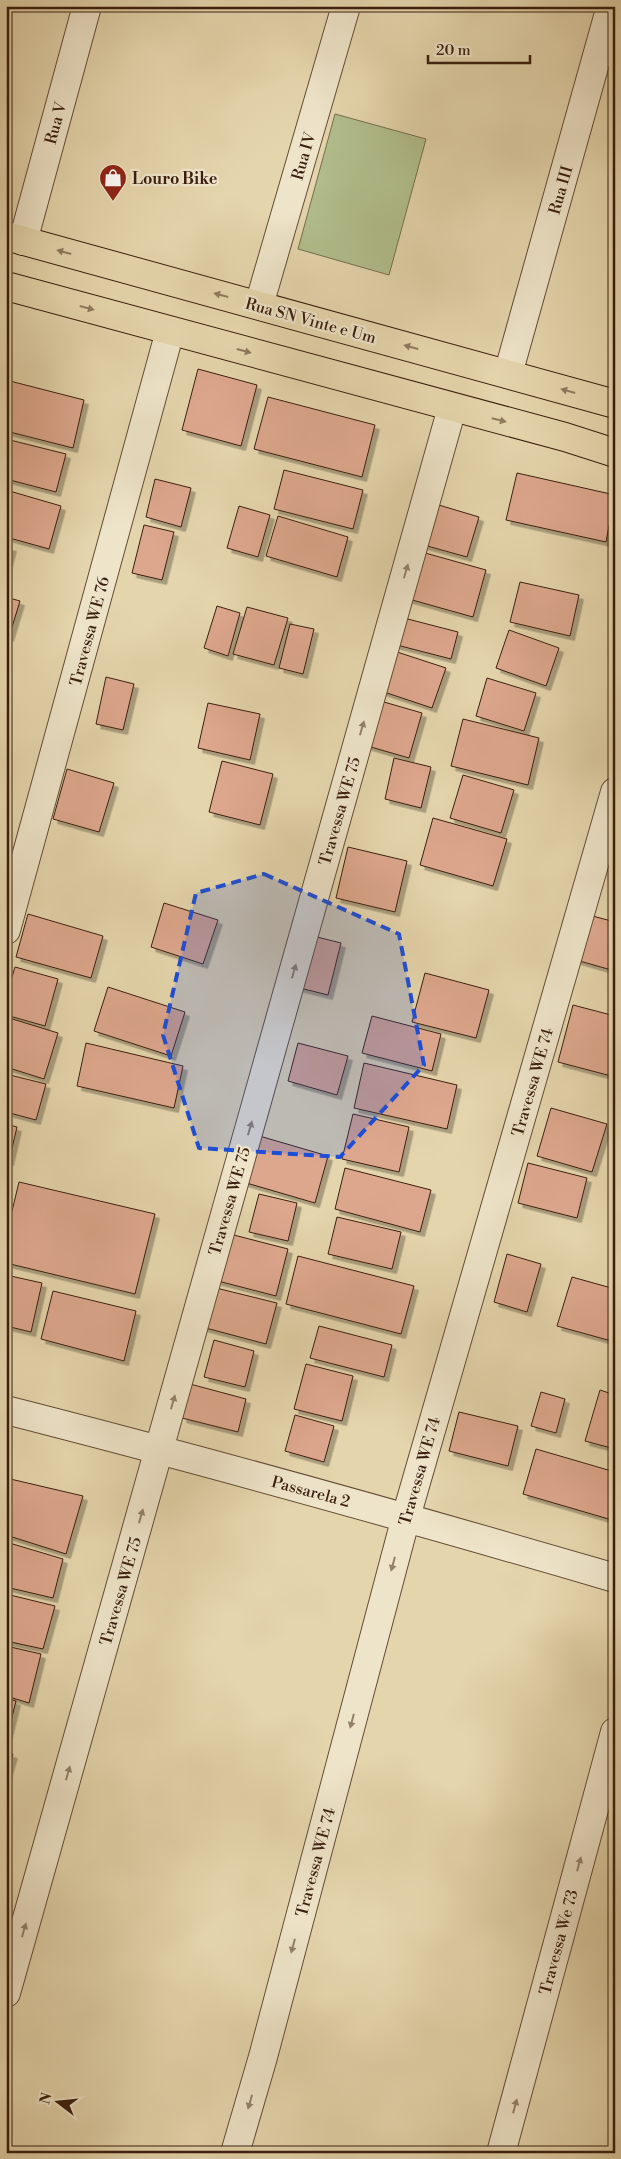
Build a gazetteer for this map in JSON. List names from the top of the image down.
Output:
{
  "streets": {
    "main road": ["Rua SN Vinte e Um"],
    "street": [
      "Rua V",
      "Rua IV",
      "Rua III",
      "Travessa WE 76",
      "Travessa WE 75",
      "Travessa WE 74",
      "Passarela 2",
      "Travessa We 73"
    ]
  },
  "crossings": [
    ["Rua V", "Rua SN Vinte e Um"],
    ["Rua IV", "Rua SN Vinte e Um"],
    ["Rua III", "Rua SN Vinte e Um"],
    ["Travessa WE 75", "Passarela 2"],
    ["Travessa WE 74", "Passarela 2"]
  ],
  "one_way": ["Travessa WE 75", "Travessa WE 74", "Travessa We 73"],
  "places": {
    "shop": ["Louro Bike"]
  },
  "scale_bar": "20 m",
  "north": "left"
}
